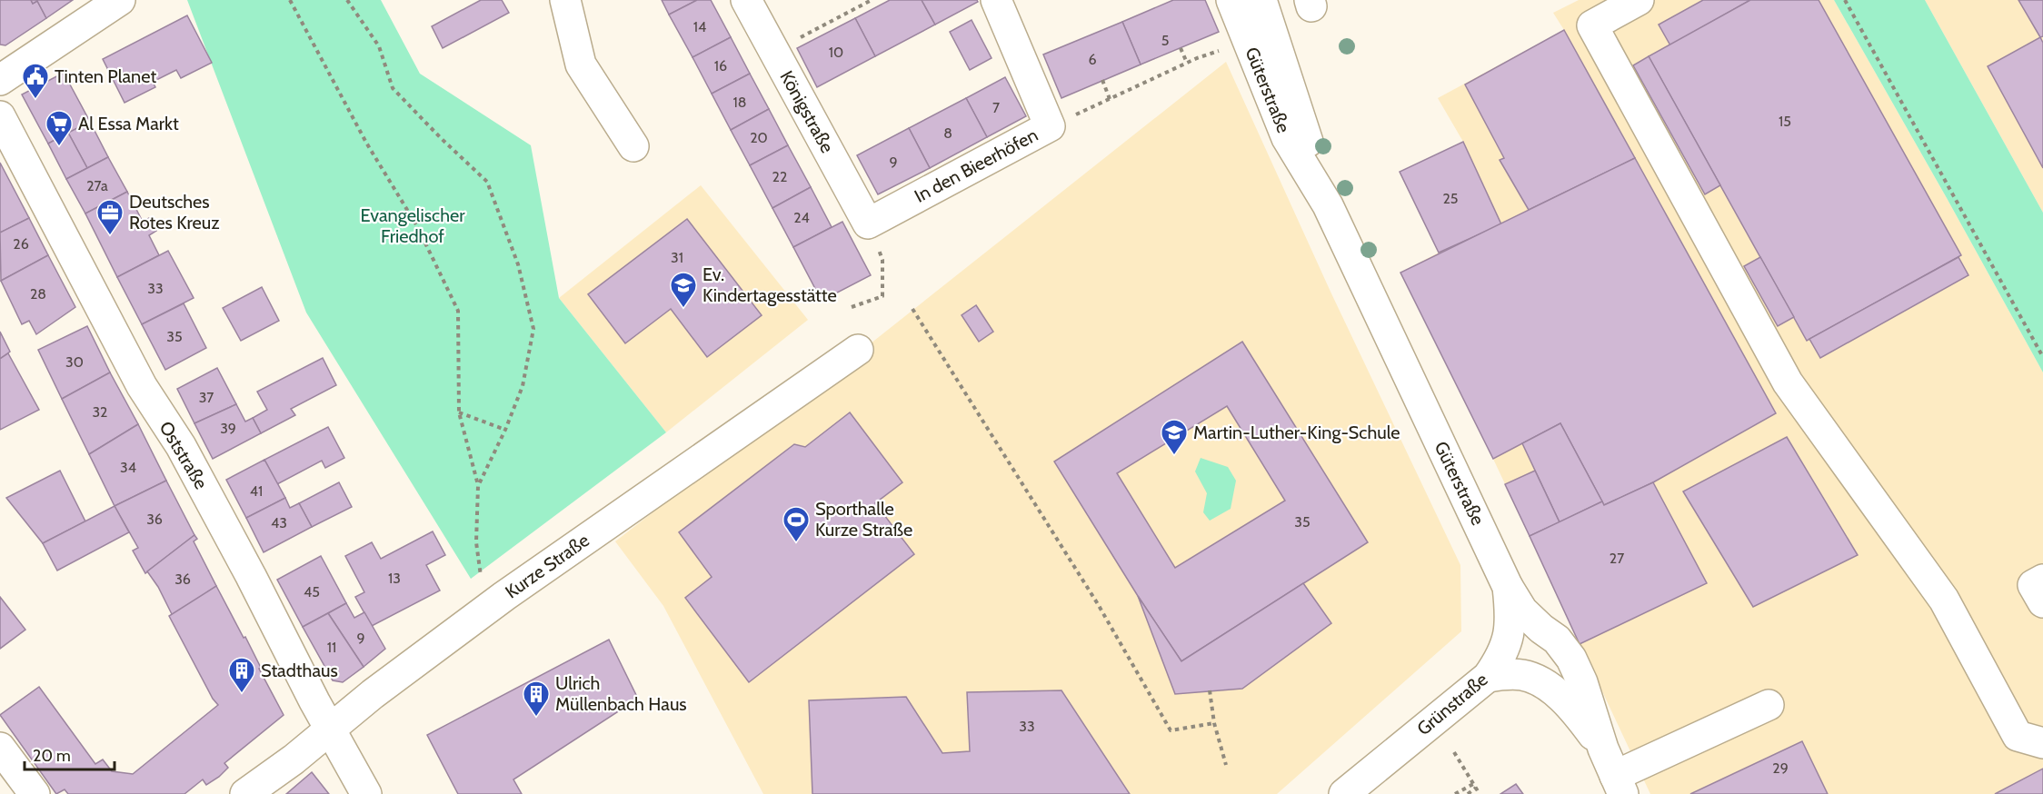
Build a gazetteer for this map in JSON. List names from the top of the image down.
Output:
{
  "streets": {
    "street": [
      "Güterstraße",
      "Königstraße",
      "In den Bieerhöfen",
      "Oststraße",
      "Kurze Straße",
      "Grünstraße"
    ]
  },
  "crossings": [
    ["Güterstraße", "Grünstraße"],
    ["Königstraße", "In den Bieerhöfen"],
    ["Oststraße", "Kurze Straße"]
  ],
  "parks": ["Evangelischer Friedhof"],
  "places": {
    "public building": ["Tinten Planet"],
    "supermarket": ["Al Essa Markt"],
    "office": ["Deutsches Rotes Kreuz"],
    "school or university": ["Ev. Kindertagesstätte", "Martin-Luther-King-Schule"],
    "sports": ["Sporthalle Kurze Straße"],
    "building": ["Stadthaus", "Ulrich Müllenbach Haus"]
  },
  "house_numbers": [
    "14",
    "5",
    "10",
    "6",
    "16",
    "18",
    "7",
    "15",
    "8",
    "20",
    "9",
    "22",
    "27a",
    "25",
    "24",
    "26",
    "31",
    "33",
    "28",
    "35",
    "30",
    "37",
    "32",
    "39",
    "34",
    "41",
    "36",
    "35",
    "43",
    "27",
    "13",
    "36",
    "45",
    "9",
    "11",
    "33",
    "29"
  ],
  "scale_bar": "20 m"
}
